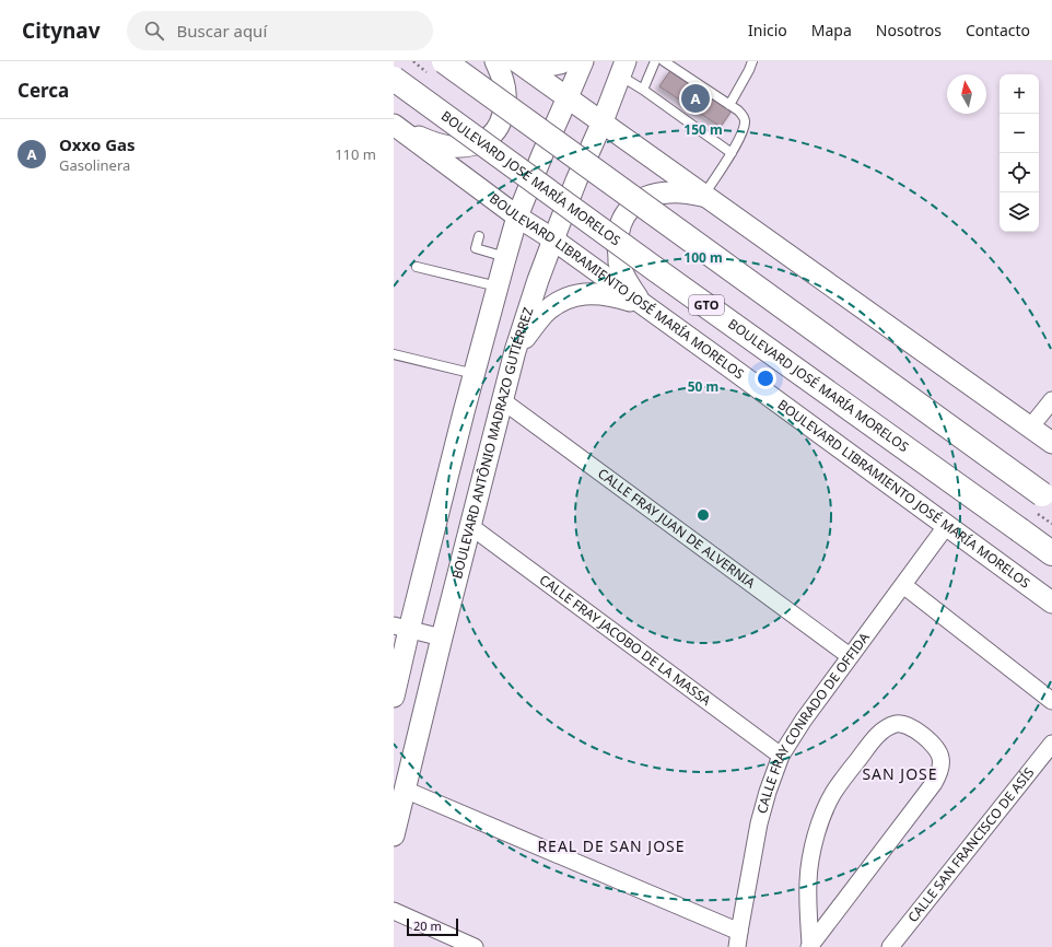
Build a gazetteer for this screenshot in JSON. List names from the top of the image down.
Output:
{
  "streets": {
    "main road": ["BOULEVARD JOSÉ MARÍA MORELOS", "GTO"],
    "street": [
      "BOULEVARD LIBRAMIENTO JOSÉ MARÍA MORELOS",
      "BOULEVARD ANTÔNIO MADRAZO GUTIÉRREZ",
      "CALLE FRAY JUAN DE ALVERNIA",
      "CALLE FRAY JACOBO DE LA MASSA",
      "CALLE FRAY CONRADO DE OFFIDA",
      "CALLE SAN FRANCISCO DE ASÍS"
    ]
  },
  "crossings": [
    ["BOULEVARD LIBRAMIENTO JOSÉ MARÍA MORELOS", "BOULEVARD ANTÔNIO MADRAZO GUTIÉRREZ"],
    ["BOULEVARD LIBRAMIENTO JOSÉ MARÍA MORELOS", "CALLE FRAY CONRADO DE OFFIDA"],
    ["BOULEVARD ANTÔNIO MADRAZO GUTIÉRREZ", "CALLE FRAY JUAN DE ALVERNIA"],
    ["BOULEVARD ANTÔNIO MADRAZO GUTIÉRREZ", "CALLE FRAY JACOBO DE LA MASSA"],
    ["CALLE FRAY JUAN DE ALVERNIA", "CALLE FRAY CONRADO DE OFFIDA"],
    ["CALLE FRAY JACOBO DE LA MASSA", "CALLE FRAY CONRADO DE OFFIDA"]
  ],
  "districts": ["SAN JOSE", "REAL DE SAN JOSE"],
  "scale_bar": "20 m",
  "north": "top",
  "page": {
    "header": "Citynav",
    "search": "Buscar aquí",
    "nav": [
      "Inicio",
      "Mapa",
      "Nosotros",
      "Contacto"
    ],
    "heading": "Cerca",
    "map_buttons": ["+", "−"],
    "pins": "A",
    "list": [
      {
        "mark": "A",
        "name": "Oxxo Gas",
        "note": "Gasolinera",
        "value": "110 m"
      }
    ],
    "scale": "20 m"
  },
  "rings": ["150 m", "100 m", "50 m"]
}
